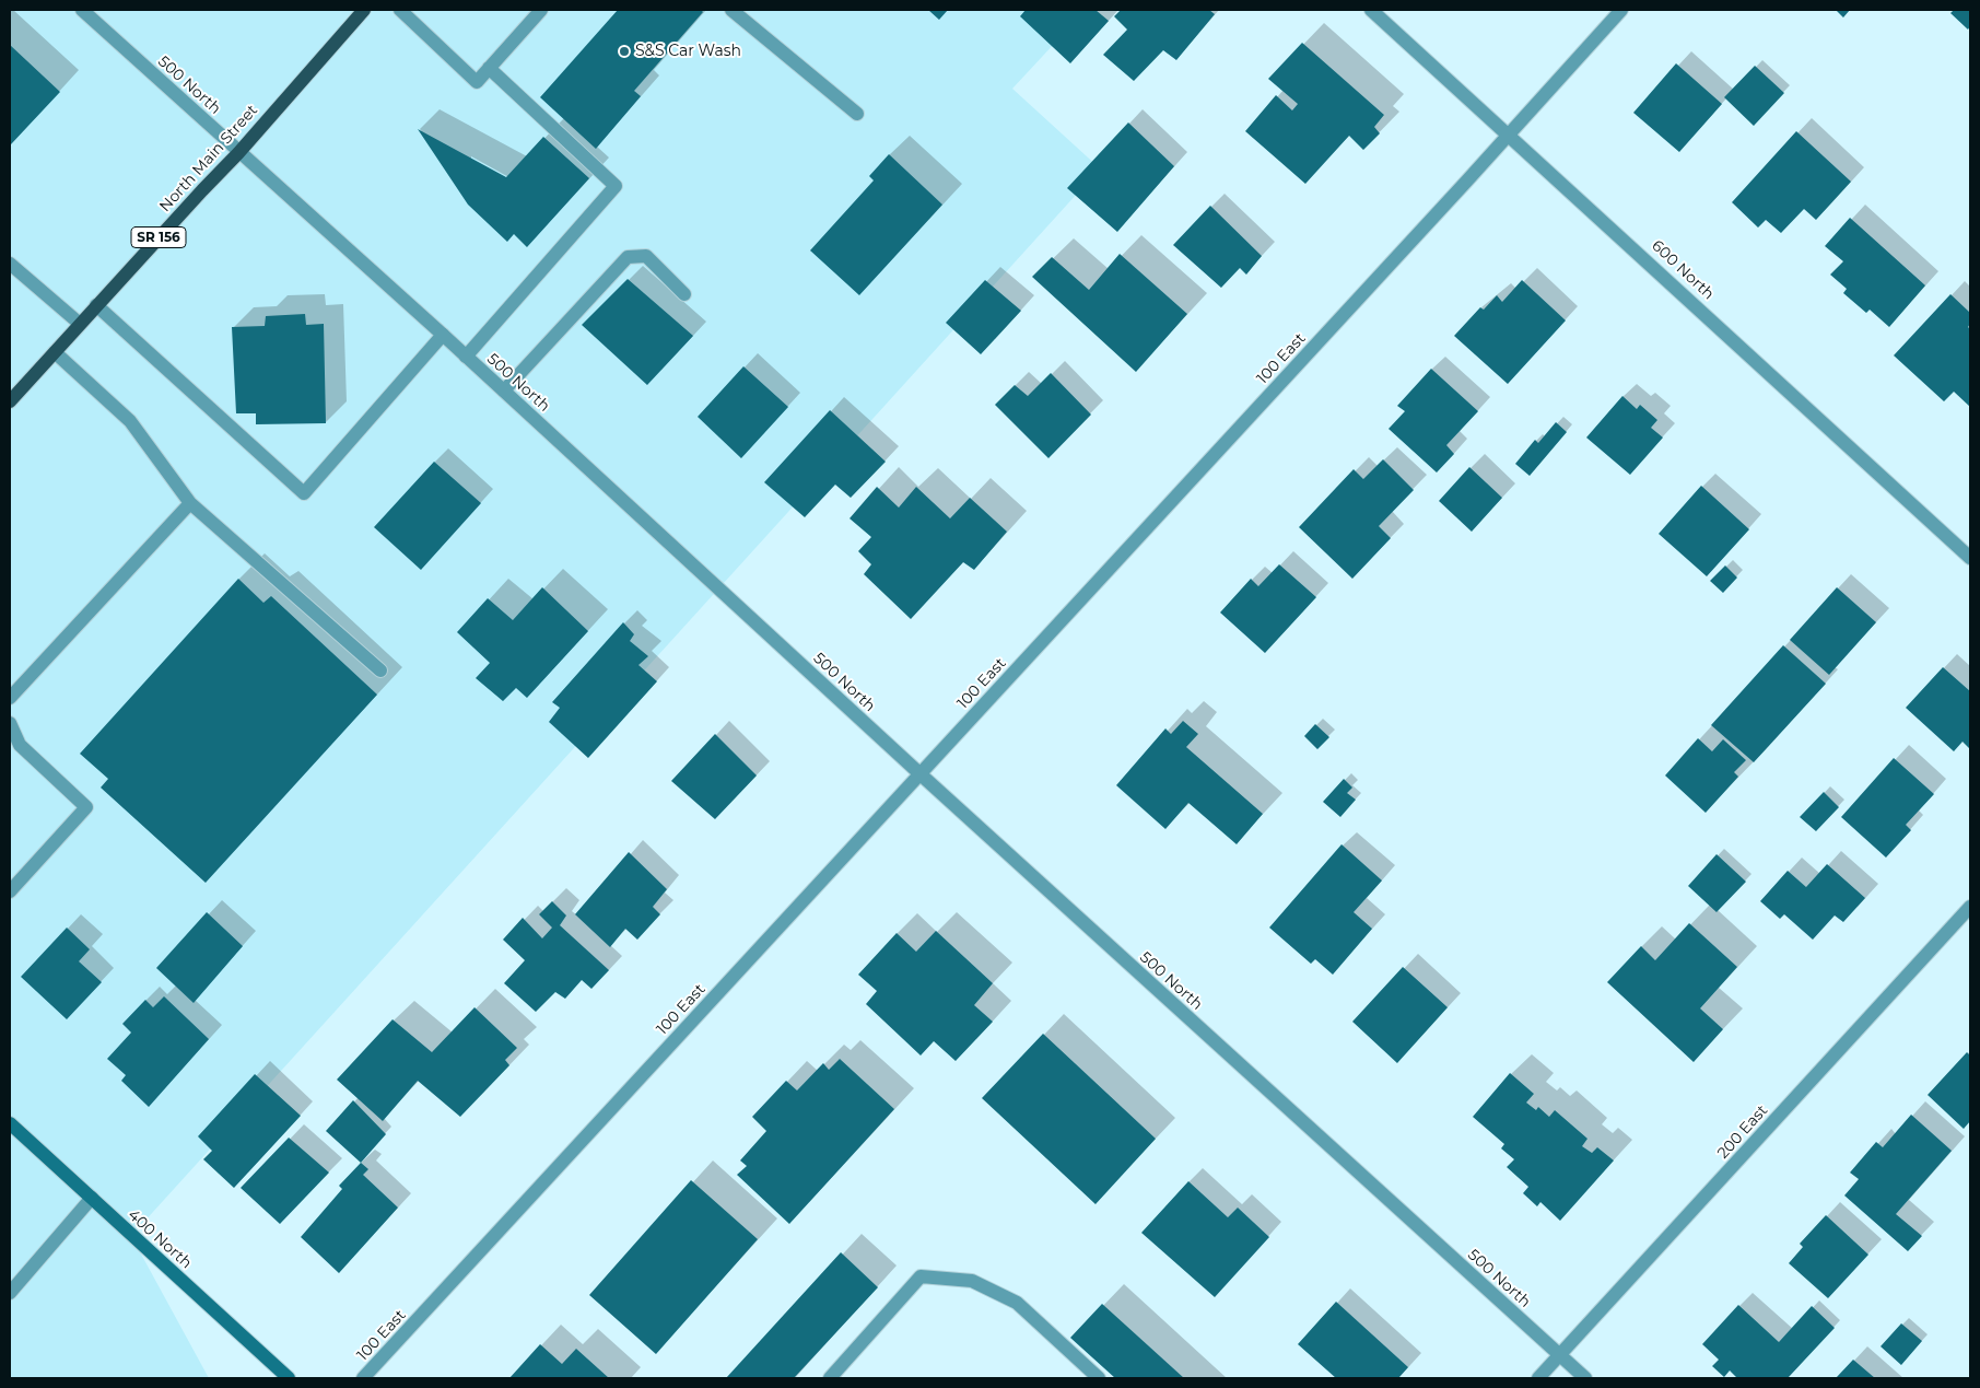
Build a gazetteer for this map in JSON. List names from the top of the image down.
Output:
{
  "streets": {
    "main road": ["North Main Street", "SR 156", "400 North"],
    "street": [
      "500 North",
      "600 North",
      "100 East",
      "200 East"
    ]
  },
  "crossings": [
    ["500 North", "North Main Street"],
    ["500 North", "100 East"],
    ["500 North", "200 East"],
    ["600 North", "100 East"]
  ],
  "places": ["S&S Car Wash"]
}
